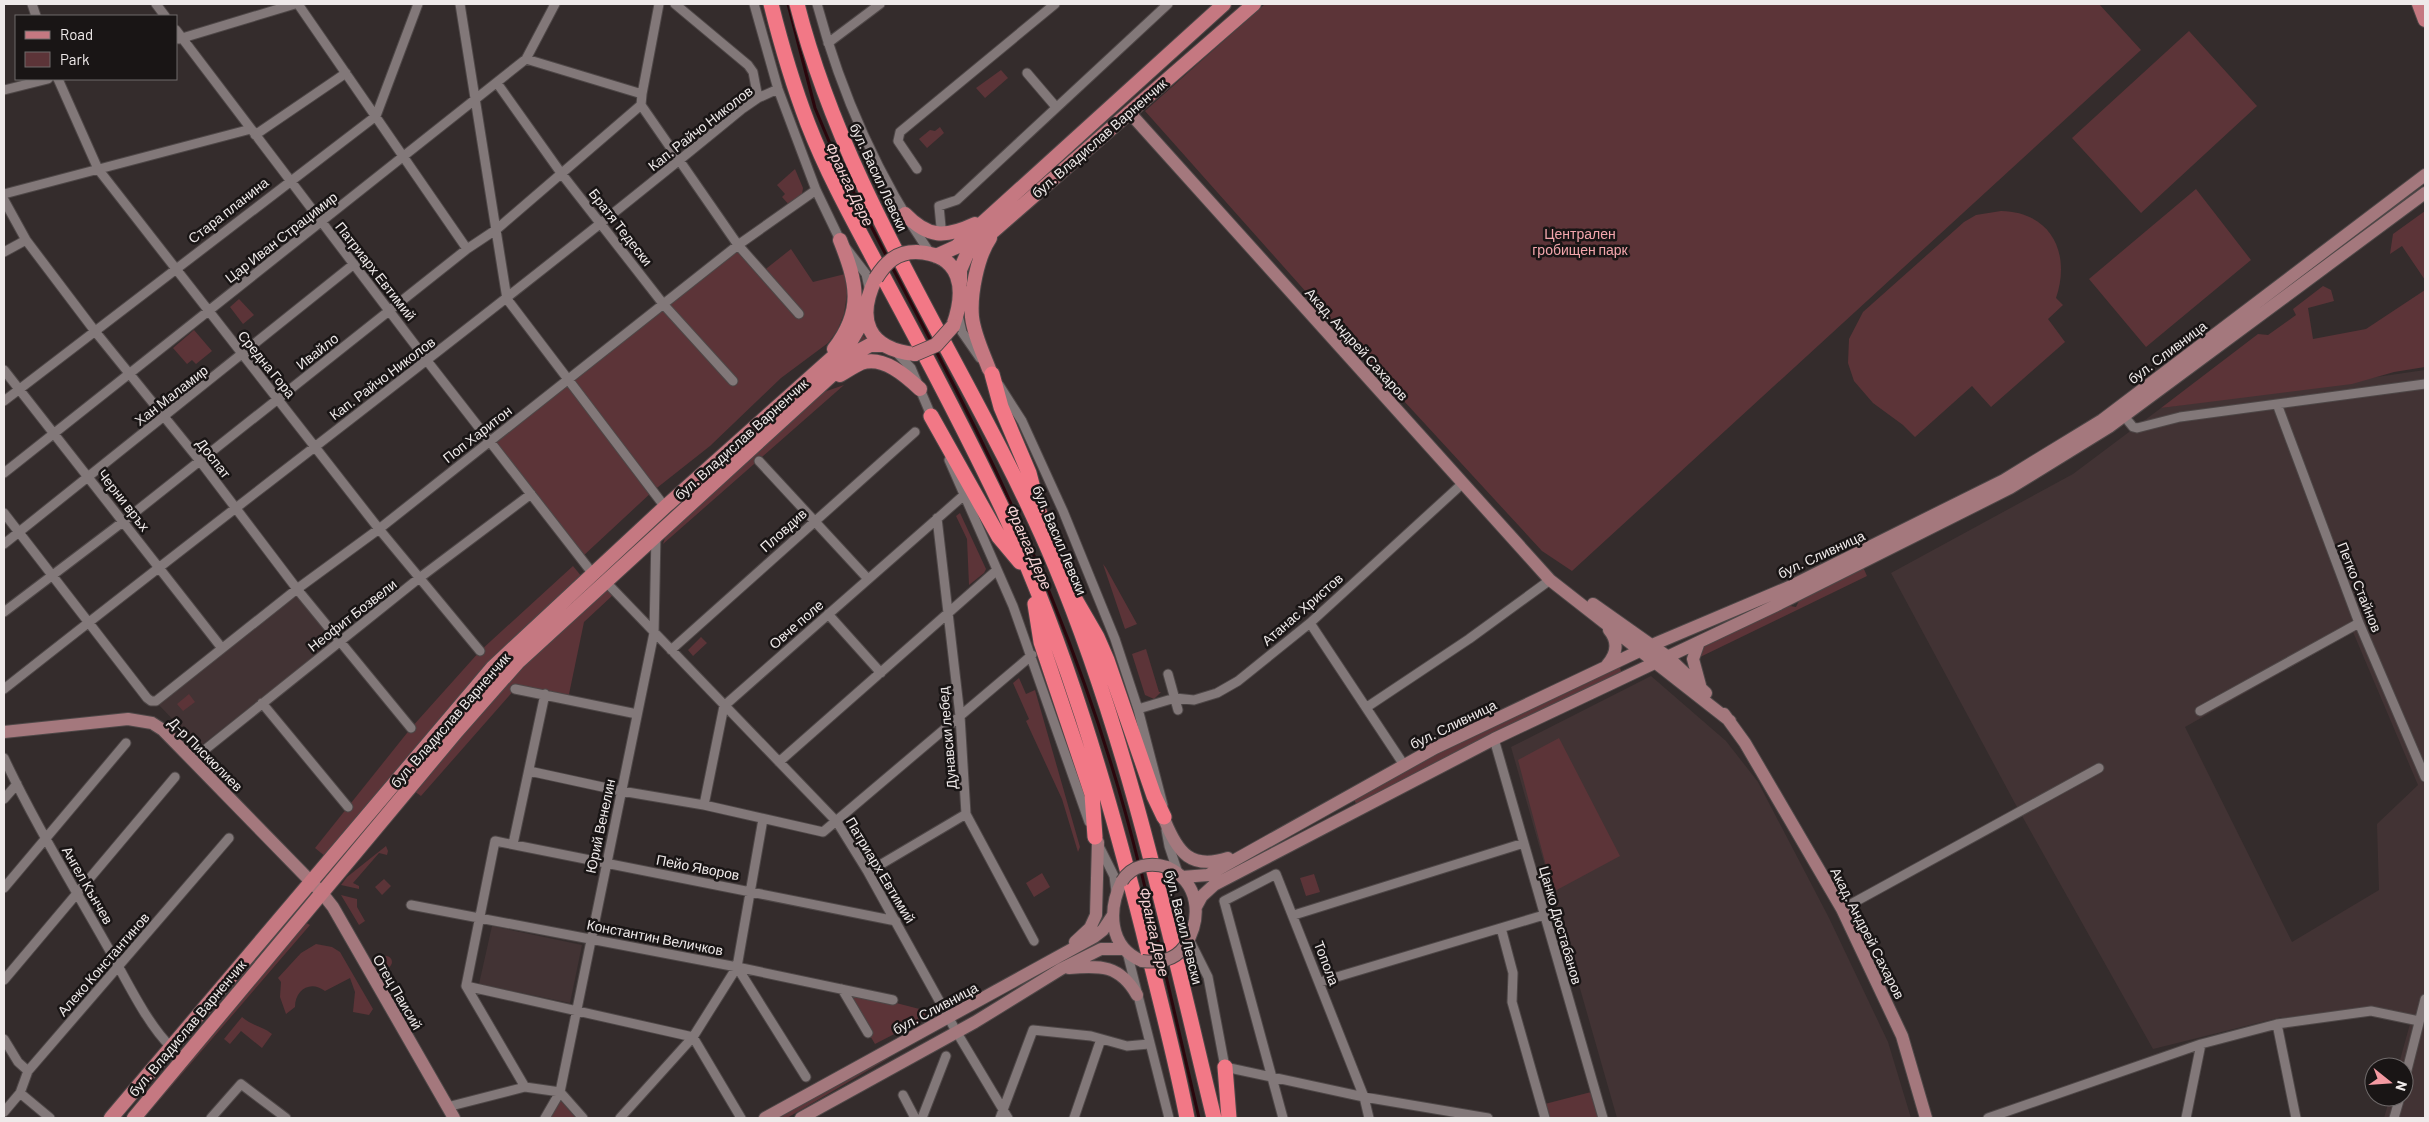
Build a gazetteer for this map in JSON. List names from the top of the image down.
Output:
{
  "streets": {
    "highway": ["бул. Васил Левски"],
    "main road": [
      "бул. Владислав Варненчик",
      "Акад. Андрей Сахаров",
      "бул. Сливница",
      "Д-р Пискюлиев",
      "Отец Паисий"
    ],
    "street": [
      "Кап. Райчо Николов",
      "Стара планина",
      "Братя Тедески",
      "Цар Иван Страцимир",
      "Патриарх Евтимий",
      "Ивайло",
      "Средна Гора",
      "Хан Маламир",
      "Поп Харитон",
      "Доспат",
      "Черни връх",
      "Пловдив",
      "Петко Стайнов",
      "Атанас Христов",
      "Неофит Бозвели",
      "Овче поле",
      "Дунавски лебед",
      "Юрий Венелин",
      "Пейо Яворов",
      "Ангел Кънчев",
      "Цанко Дюстабанов",
      "Константин Величков",
      "Топола",
      "Алеко Константинов"
    ]
  },
  "crossings": [
    ["Кап. Райчо Николов", "Братя Тедески"],
    ["Кап. Райчо Николов", "Патриарх Евтимий"],
    ["Кап. Райчо Николов", "Средна Гора"],
    ["Кап. Райчо Николов", "Поп Харитон"],
    ["Кап. Райчо Николов", "Доспат"],
    ["Кап. Райчо Николов", "Черни връх"],
    ["бул. Владислав Варненчик", "Патриарх Евтимий"],
    ["бул. Владислав Варненчик", "Акад. Андрей Сахаров"],
    ["бул. Владислав Варненчик", "Д-р Пискюлиев"],
    ["бул. Владислав Варненчик", "Юрий Венелин"],
    ["бул. Владислав Варненчик", "Ангел Кънчев"],
    ["бул. Владислав Варненчик", "Отец Паисий"],
    ["Стара планина", "Патриарх Евтимий"],
    ["Стара планина", "Средна Гора"],
    ["Стара планина", "Доспат"],
    ["Стара планина", "Черни връх"],
    ["Братя Тедески", "Цар Иван Страцимир"],
    ["Братя Тедески", "Ивайло"],
    ["Братя Тедески", "Поп Харитон"],
    ["Цар Иван Страцимир", "Патриарх Евтимий"],
    ["Цар Иван Страцимир", "Средна Гора"],
    ["Цар Иван Страцимир", "Доспат"],
    ["Цар Иван Страцимир", "Черни връх"],
    ["Патриарх Евтимий", "Ивайло"],
    ["Патриарх Евтимий", "бул. Сливница"],
    ["Патриарх Евтимий", "Хан Маламир"],
    ["Патриарх Евтимий", "Поп Харитон"],
    ["Патриарх Евтимий", "Пловдив"],
    ["Патриарх Евтимий", "Неофит Бозвели"],
    ["Патриарх Евтимий", "Овче поле"],
    ["Патриарх Евтимий", "Юрий Венелин"],
    ["Патриарх Евтимий", "Пейо Яворов"],
    ["Акад. Андрей Сахаров", "бул. Сливница"],
    ["Акад. Андрей Сахаров", "Атанас Христов"],
    ["Ивайло", "Средна Гора"],
    ["Ивайло", "Доспат"],
    ["Ивайло", "Черни връх"],
    ["бул. Сливница", "Цанко Дюстабанов"],
    ["Средна Гора", "Хан Маламир"],
    ["Средна Гора", "Поп Харитон"],
    ["Средна Гора", "Неофит Бозвели"],
    ["Хан Маламир", "Доспат"],
    ["Хан Маламир", "Черни връх"],
    ["Поп Харитон", "Доспат"],
    ["Поп Харитон", "Черни връх"],
    ["Доспат", "Неофит Бозвели"],
    ["Неофит Бозвели", "Д-р Пискюлиев"],
    ["Овче поле", "Дунавски лебед"],
    ["Д-р Пискюлиев", "Отец Паисий"],
    ["Юрий Венелин", "Пейо Яворов"],
    ["Юрий Венелин", "Константин Величков"],
    ["Пейо Яворов", "Константин Величков"],
    ["Ангел Кънчев", "Алеко Константинов"]
  ],
  "water": ["Франга Дере"],
  "parks": ["Централен гробищен парк"],
  "legend": ["Road", "Park"],
  "north": "right"
}
